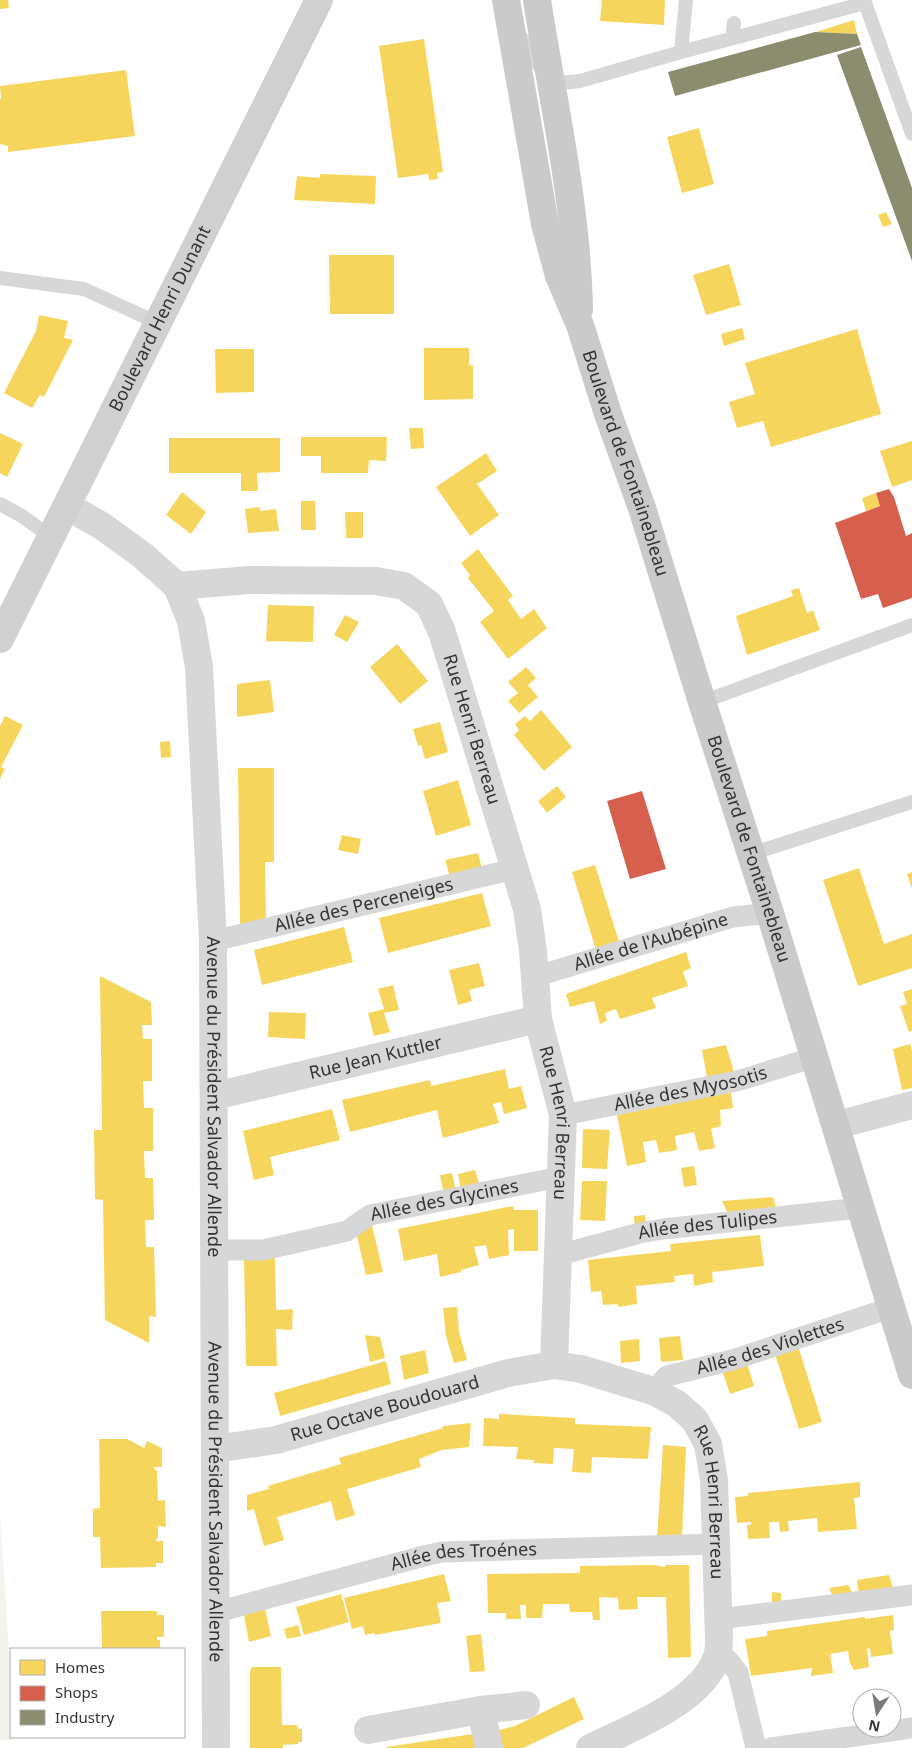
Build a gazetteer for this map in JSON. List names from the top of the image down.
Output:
{
  "streets": {
    "main road": ["Boulevard Henri Dunant", "Boulevard de Fontainebleau"],
    "street": [
      "Rue Henri Berreau",
      "Allée des Perceneiges",
      "Allée de l'Aubépine",
      "Rue Jean Kuttler",
      "Allée des Myosotis",
      "Avenue du Président Salvador Allende",
      "Allée des Glycines",
      "Allée des Tulipes",
      "Allée des Violettes",
      "Rue Octave Boudouard",
      "Allée des Troénes"
    ]
  },
  "crossings": [
    ["Boulevard Henri Dunant", "Avenue du Président Salvador Allende"],
    ["Boulevard de Fontainebleau", "Allée de l'Aubépine"],
    ["Boulevard de Fontainebleau", "Allée des Myosotis"],
    ["Boulevard de Fontainebleau", "Allée des Tulipes"],
    ["Boulevard de Fontainebleau", "Allée des Violettes"],
    ["Rue Henri Berreau", "Allée des Perceneiges"],
    ["Rue Henri Berreau", "Allée de l'Aubépine"],
    ["Rue Henri Berreau", "Rue Jean Kuttler"],
    ["Rue Henri Berreau", "Allée des Myosotis"],
    ["Rue Henri Berreau", "Avenue du Président Salvador Allende"],
    ["Rue Henri Berreau", "Allée des Glycines"],
    ["Rue Henri Berreau", "Allée des Tulipes"],
    ["Rue Henri Berreau", "Allée des Violettes"],
    ["Rue Henri Berreau", "Rue Octave Boudouard"],
    ["Rue Henri Berreau", "Allée des Troénes"],
    ["Allée des Perceneiges", "Avenue du Président Salvador Allende"],
    ["Rue Jean Kuttler", "Avenue du Président Salvador Allende"],
    ["Avenue du Président Salvador Allende", "Allée des Glycines"],
    ["Avenue du Président Salvador Allende", "Rue Octave Boudouard"],
    ["Avenue du Président Salvador Allende", "Allée des Troénes"]
  ],
  "legend": ["Homes", "Shops", "Industry"],
  "north": "bottom"
}
